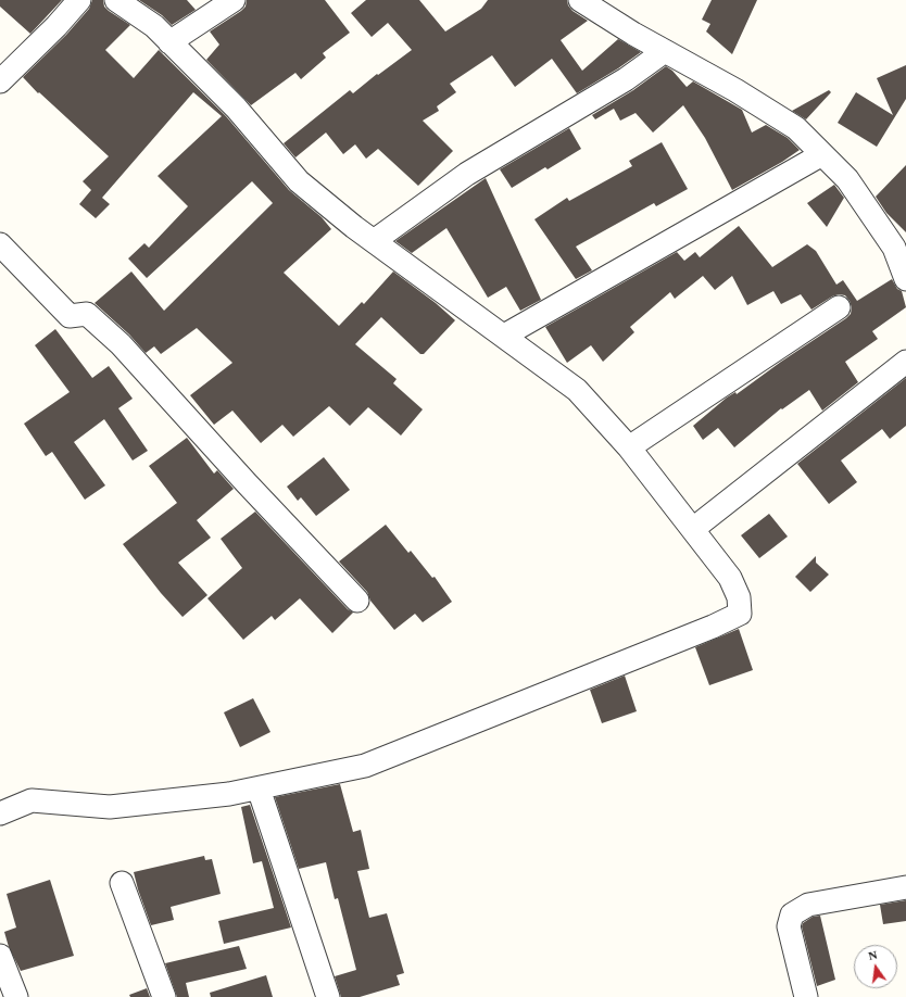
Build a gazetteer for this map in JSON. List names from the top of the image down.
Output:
{
  "north": "top"
}
